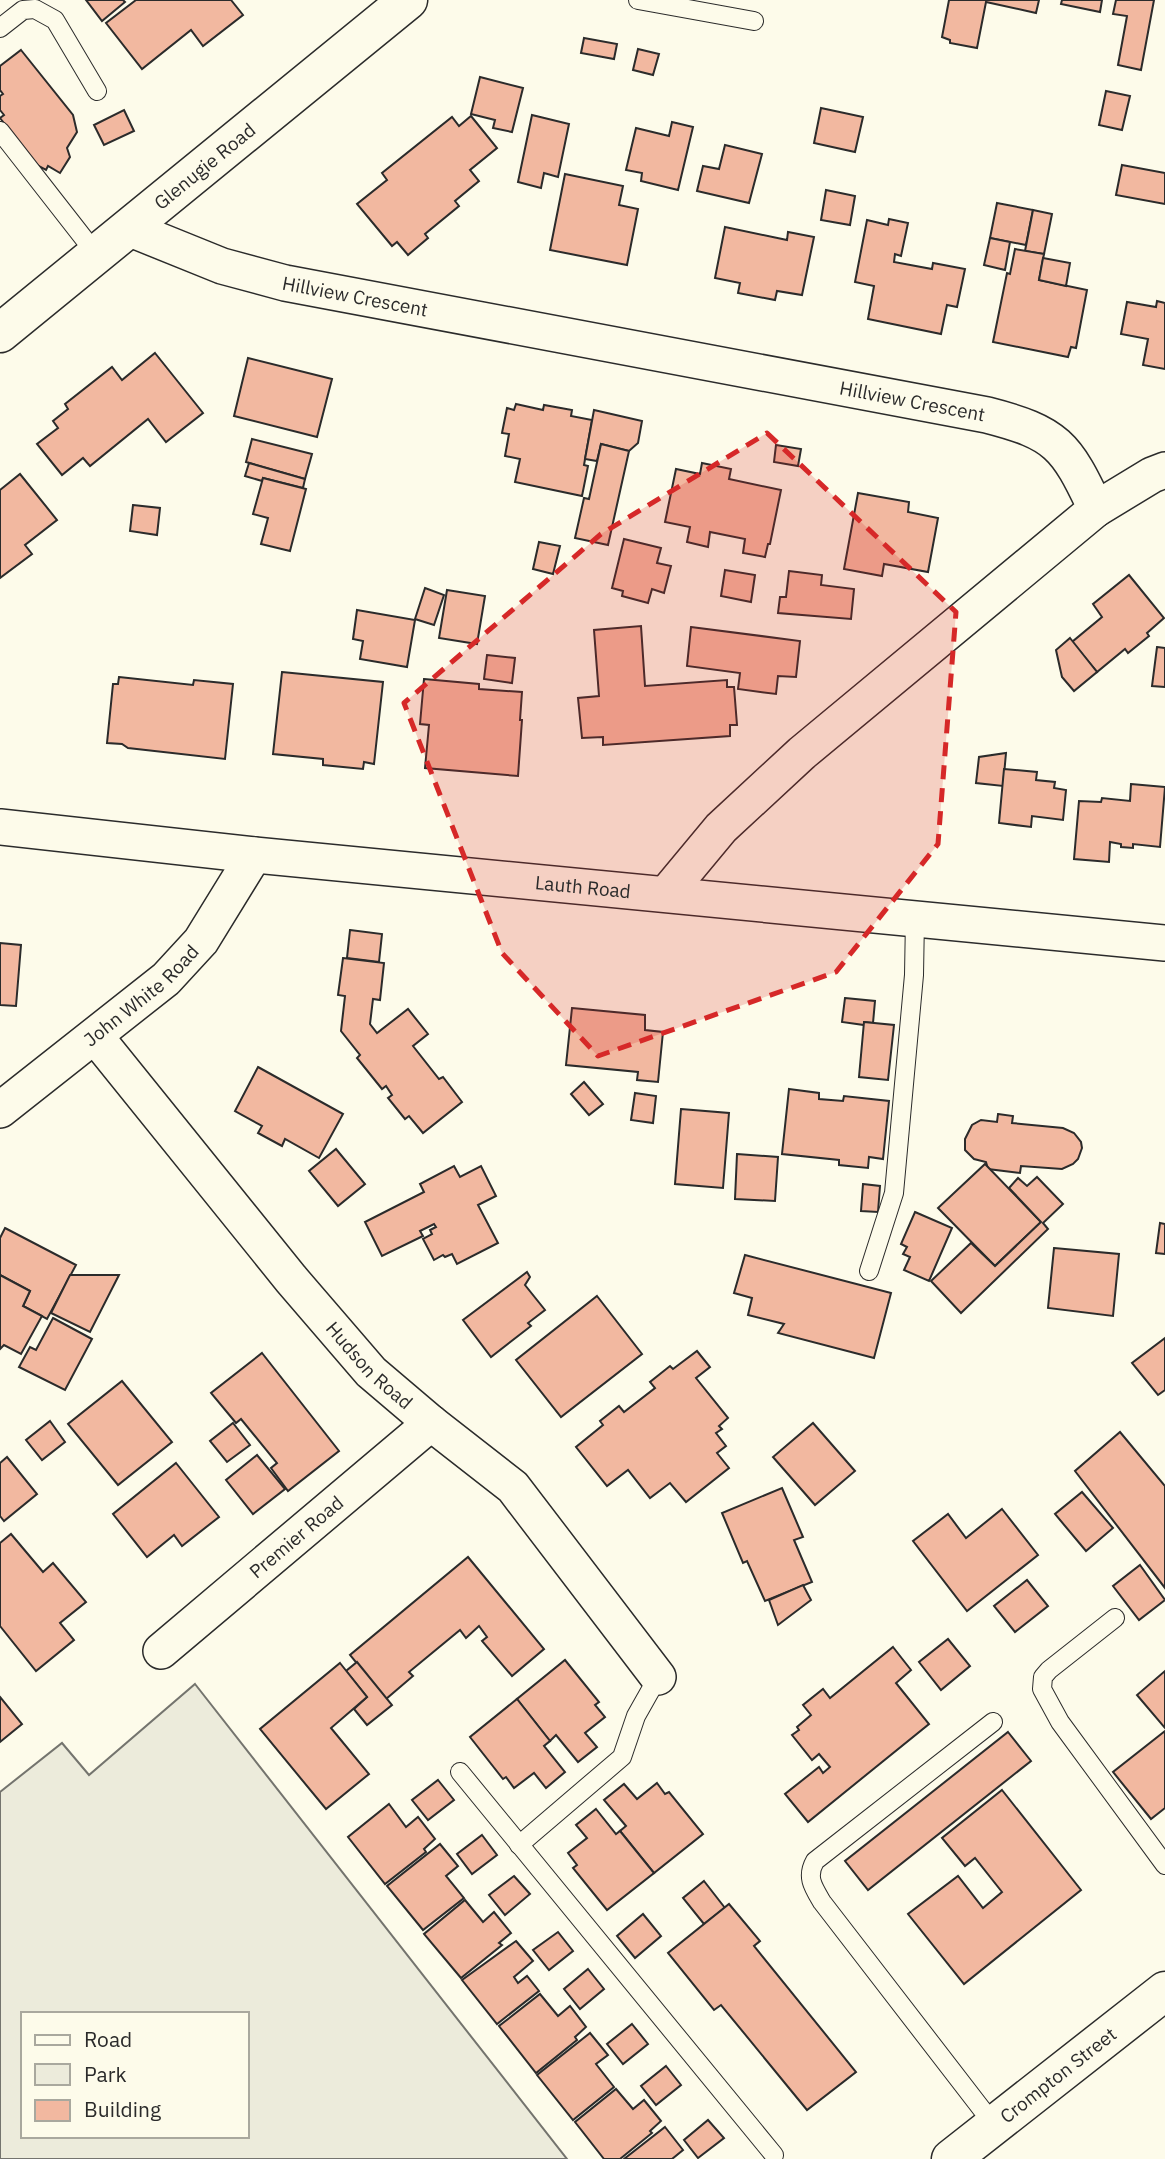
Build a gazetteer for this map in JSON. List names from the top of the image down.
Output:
{
  "streets": {
    "street": [
      "Glenugie Road",
      "Hillview Crescent",
      "Lauth Road",
      "John White Road",
      "Hudson Road",
      "Premier Road",
      "Crompton Street"
    ]
  },
  "crossings": [
    ["Glenugie Road", "Hillview Crescent"],
    ["Lauth Road", "John White Road"],
    ["John White Road", "Hudson Road"],
    ["Hudson Road", "Premier Road"]
  ],
  "legend": ["Road", "Park", "Building"]
}
